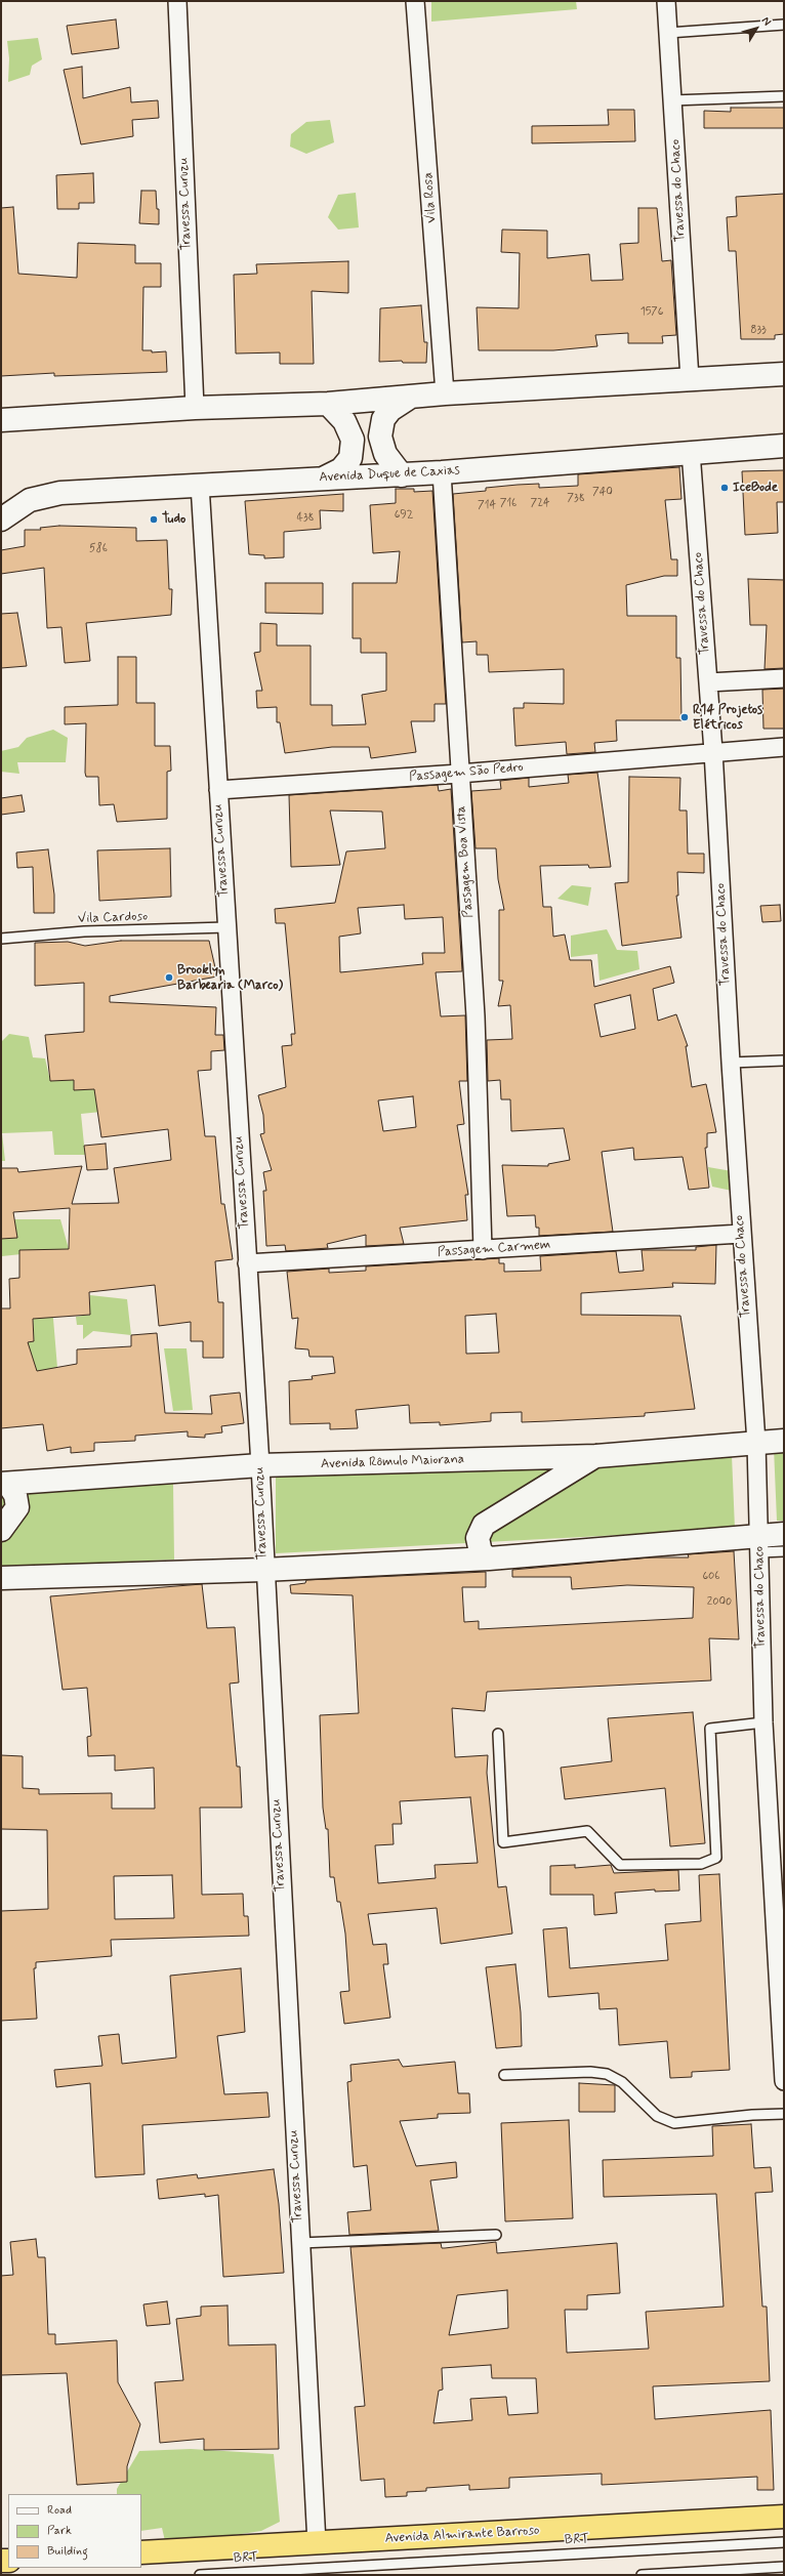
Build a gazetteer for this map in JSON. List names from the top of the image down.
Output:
{
  "streets": {
    "highway": ["Avenida Almirante Barroso"],
    "street": [
      "Travessa do Chaco",
      "Vila Rosa",
      "Travessa Curuzu",
      "Avenida Duque de Caxias",
      "Passagem São Pedro",
      "Passagem Boa Vista",
      "Passagem Carmem",
      "Avenida Rômulo Maiorana"
    ],
    "lane": ["Vila Cardoso", "BRT"]
  },
  "crossings": [
    ["Travessa do Chaco", "Avenida Duque de Caxias"],
    ["Travessa do Chaco", "Passagem São Pedro"],
    ["Travessa do Chaco", "Passagem Carmem"],
    ["Travessa do Chaco", "Avenida Rômulo Maiorana"],
    ["Travessa Curuzu", "Avenida Duque de Caxias"],
    ["Travessa Curuzu", "Passagem São Pedro"],
    ["Travessa Curuzu", "Vila Cardoso"],
    ["Travessa Curuzu", "Passagem Carmem"],
    ["Travessa Curuzu", "Avenida Rômulo Maiorana"],
    ["Travessa Curuzu", "Avenida Almirante Barroso"],
    ["Avenida Duque de Caxias", "Passagem Boa Vista"],
    ["Passagem São Pedro", "Passagem Boa Vista"],
    ["Passagem Boa Vista", "Passagem Carmem"]
  ],
  "places": [
    "IceBode",
    "Tudo",
    "R14 Projetos Elétricos",
    "Brooklyn Barbearia (Marco)"
  ],
  "house_numbers": [
    "1576",
    "833",
    "740",
    "738",
    "716",
    "724",
    "714",
    "692",
    "438",
    "586",
    "606",
    "2000"
  ],
  "legend": ["Road", "Park", "Building"],
  "north": "top right"
}
